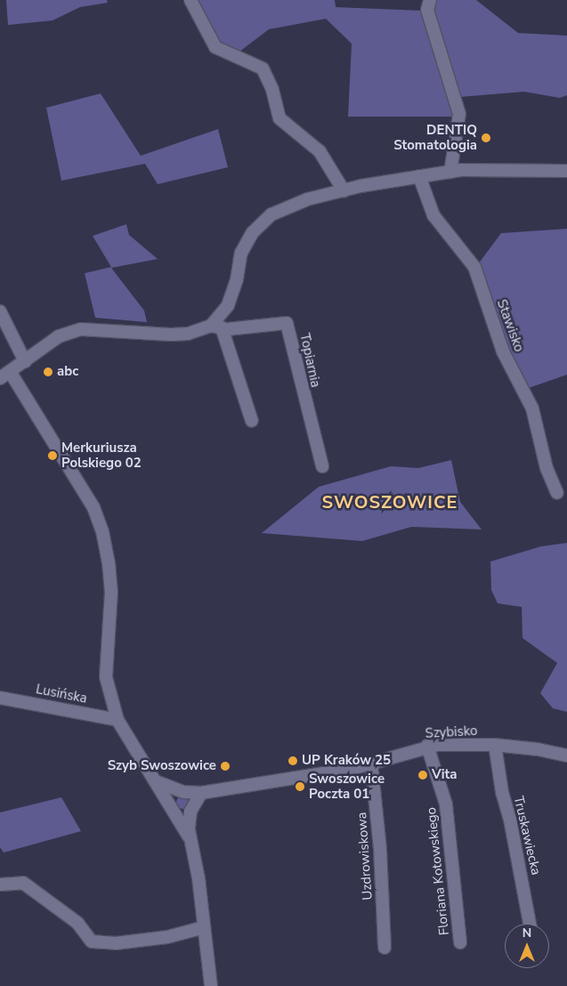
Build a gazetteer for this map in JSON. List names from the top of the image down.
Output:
{
  "streets": {
    "street": [
      "Stawisko",
      "Topiarnia",
      "Lusińska",
      "Szybisko",
      "Truskawiecka",
      "Uzdrowiskowa",
      "Floriana Kotowskiego"
    ]
  },
  "crossings": [
    ["Szybisko", "Truskawiecka"],
    ["Szybisko", "Uzdrowiskowa"],
    ["Szybisko", "Floriana Kotowskiego"]
  ],
  "districts": ["SWOSZOWICE"],
  "places": [
    "DENTIQ Stomatologia",
    "abc",
    "Merkuriusza Polskiego 02",
    "UP Kraków 25",
    "Szyb Swoszowice",
    "Vita",
    "Swoszowice Poczta 01"
  ],
  "north": "top"
}
